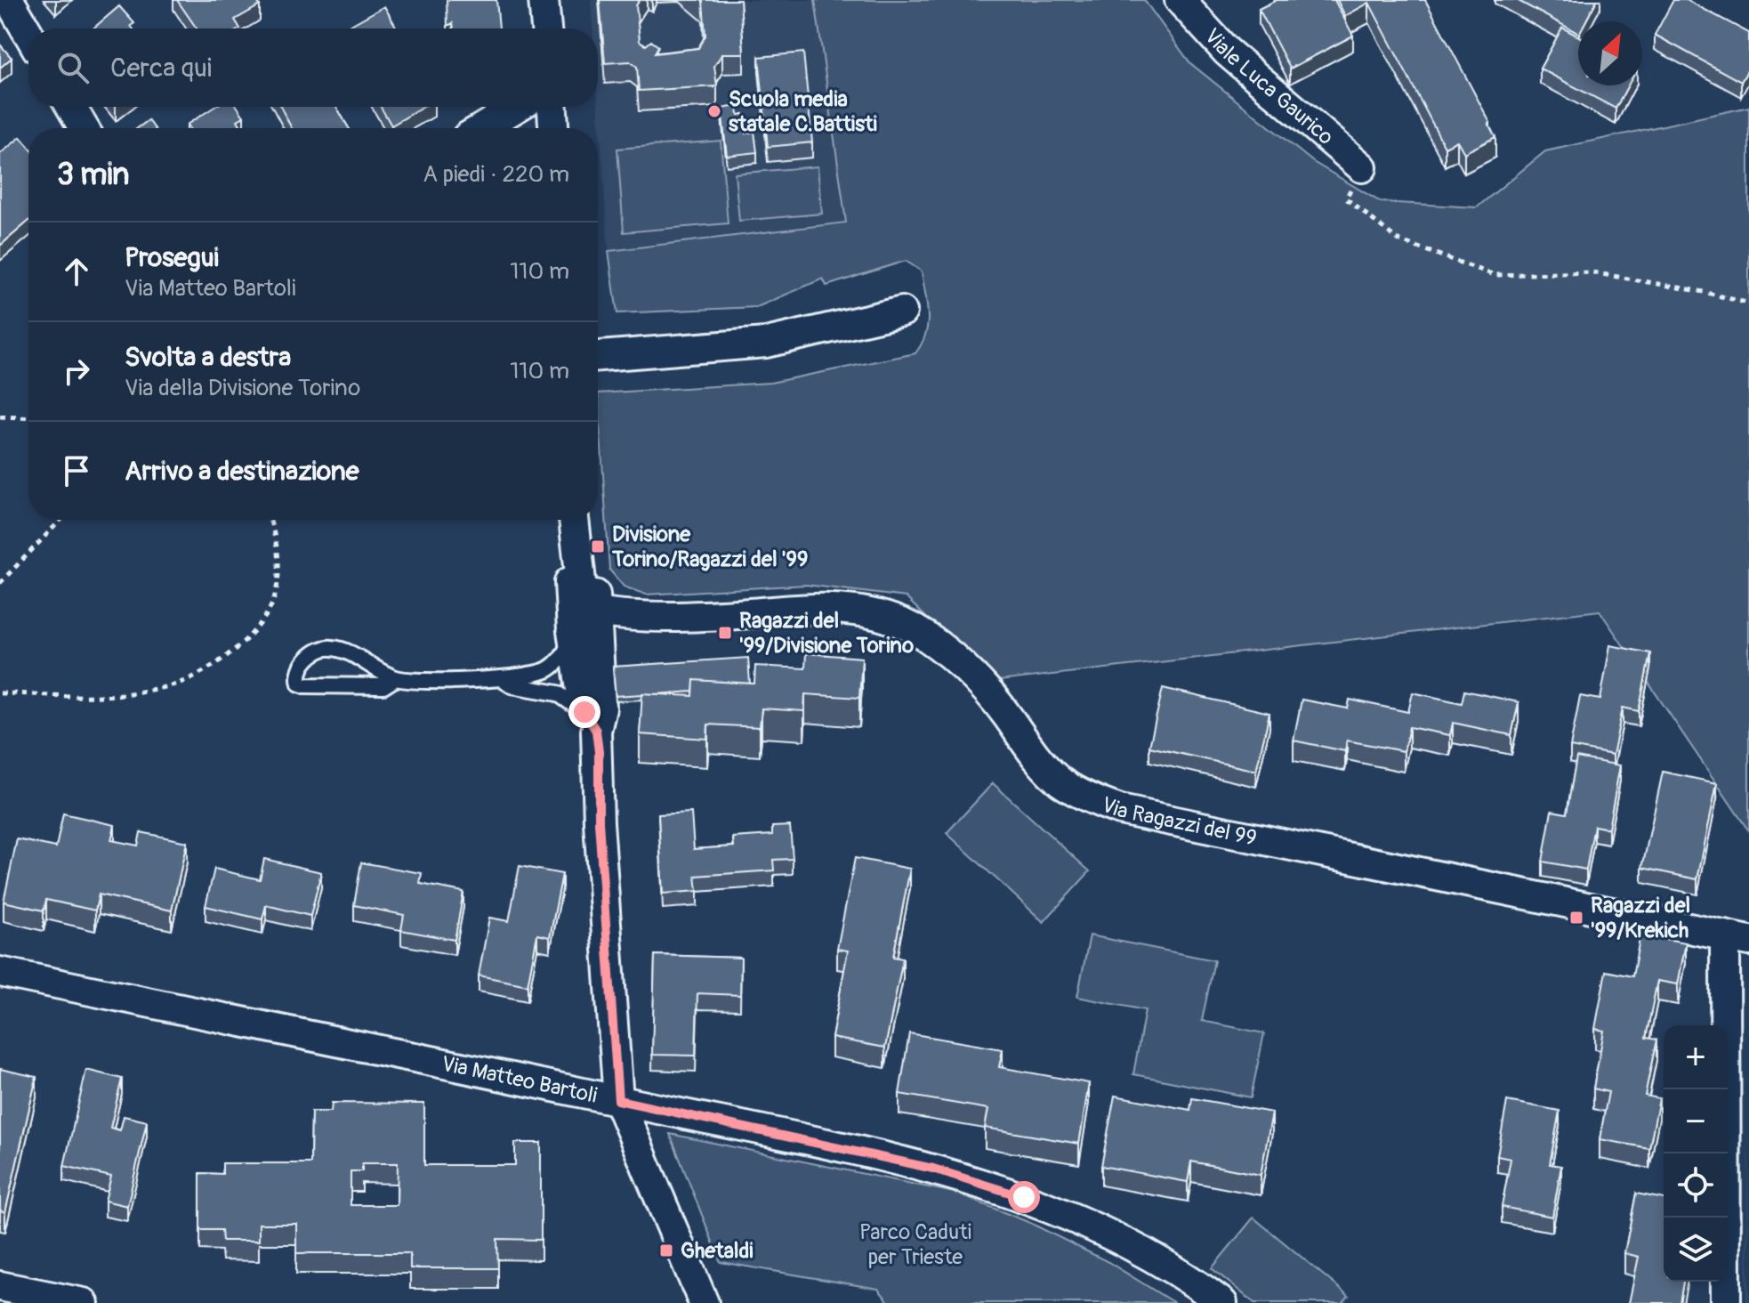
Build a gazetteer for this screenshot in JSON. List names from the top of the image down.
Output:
{
  "streets": {
    "street": ["Viale Luca Gaurico", "Via Ragazzi del 99", "Via Matteo Bartoli"]
  },
  "parks": ["Parco Caduti per Trieste"],
  "places": {
    "other": ["Scuola media statale C.Battisti"],
    "transit": [
      "Divisione Torino/Ragazzi del '99",
      "Ragazzi del '99/Divisione Torino",
      "Ragazzi del '99/Krekich",
      "Ghetaldi"
    ]
  },
  "north": "top right",
  "page": {
    "search": "Cerca qui",
    "heading": ["3 min", "A piedi · 220 m"],
    "list": [
      ["Prosegui", "Via Matteo Bartoli", "110 m"],
      ["Svolta a destra", "Via della Divisione Torino", "110 m"],
      "Arrivo a destinazione"
    ],
    "map_buttons": ["+", "−"]
  }
}
